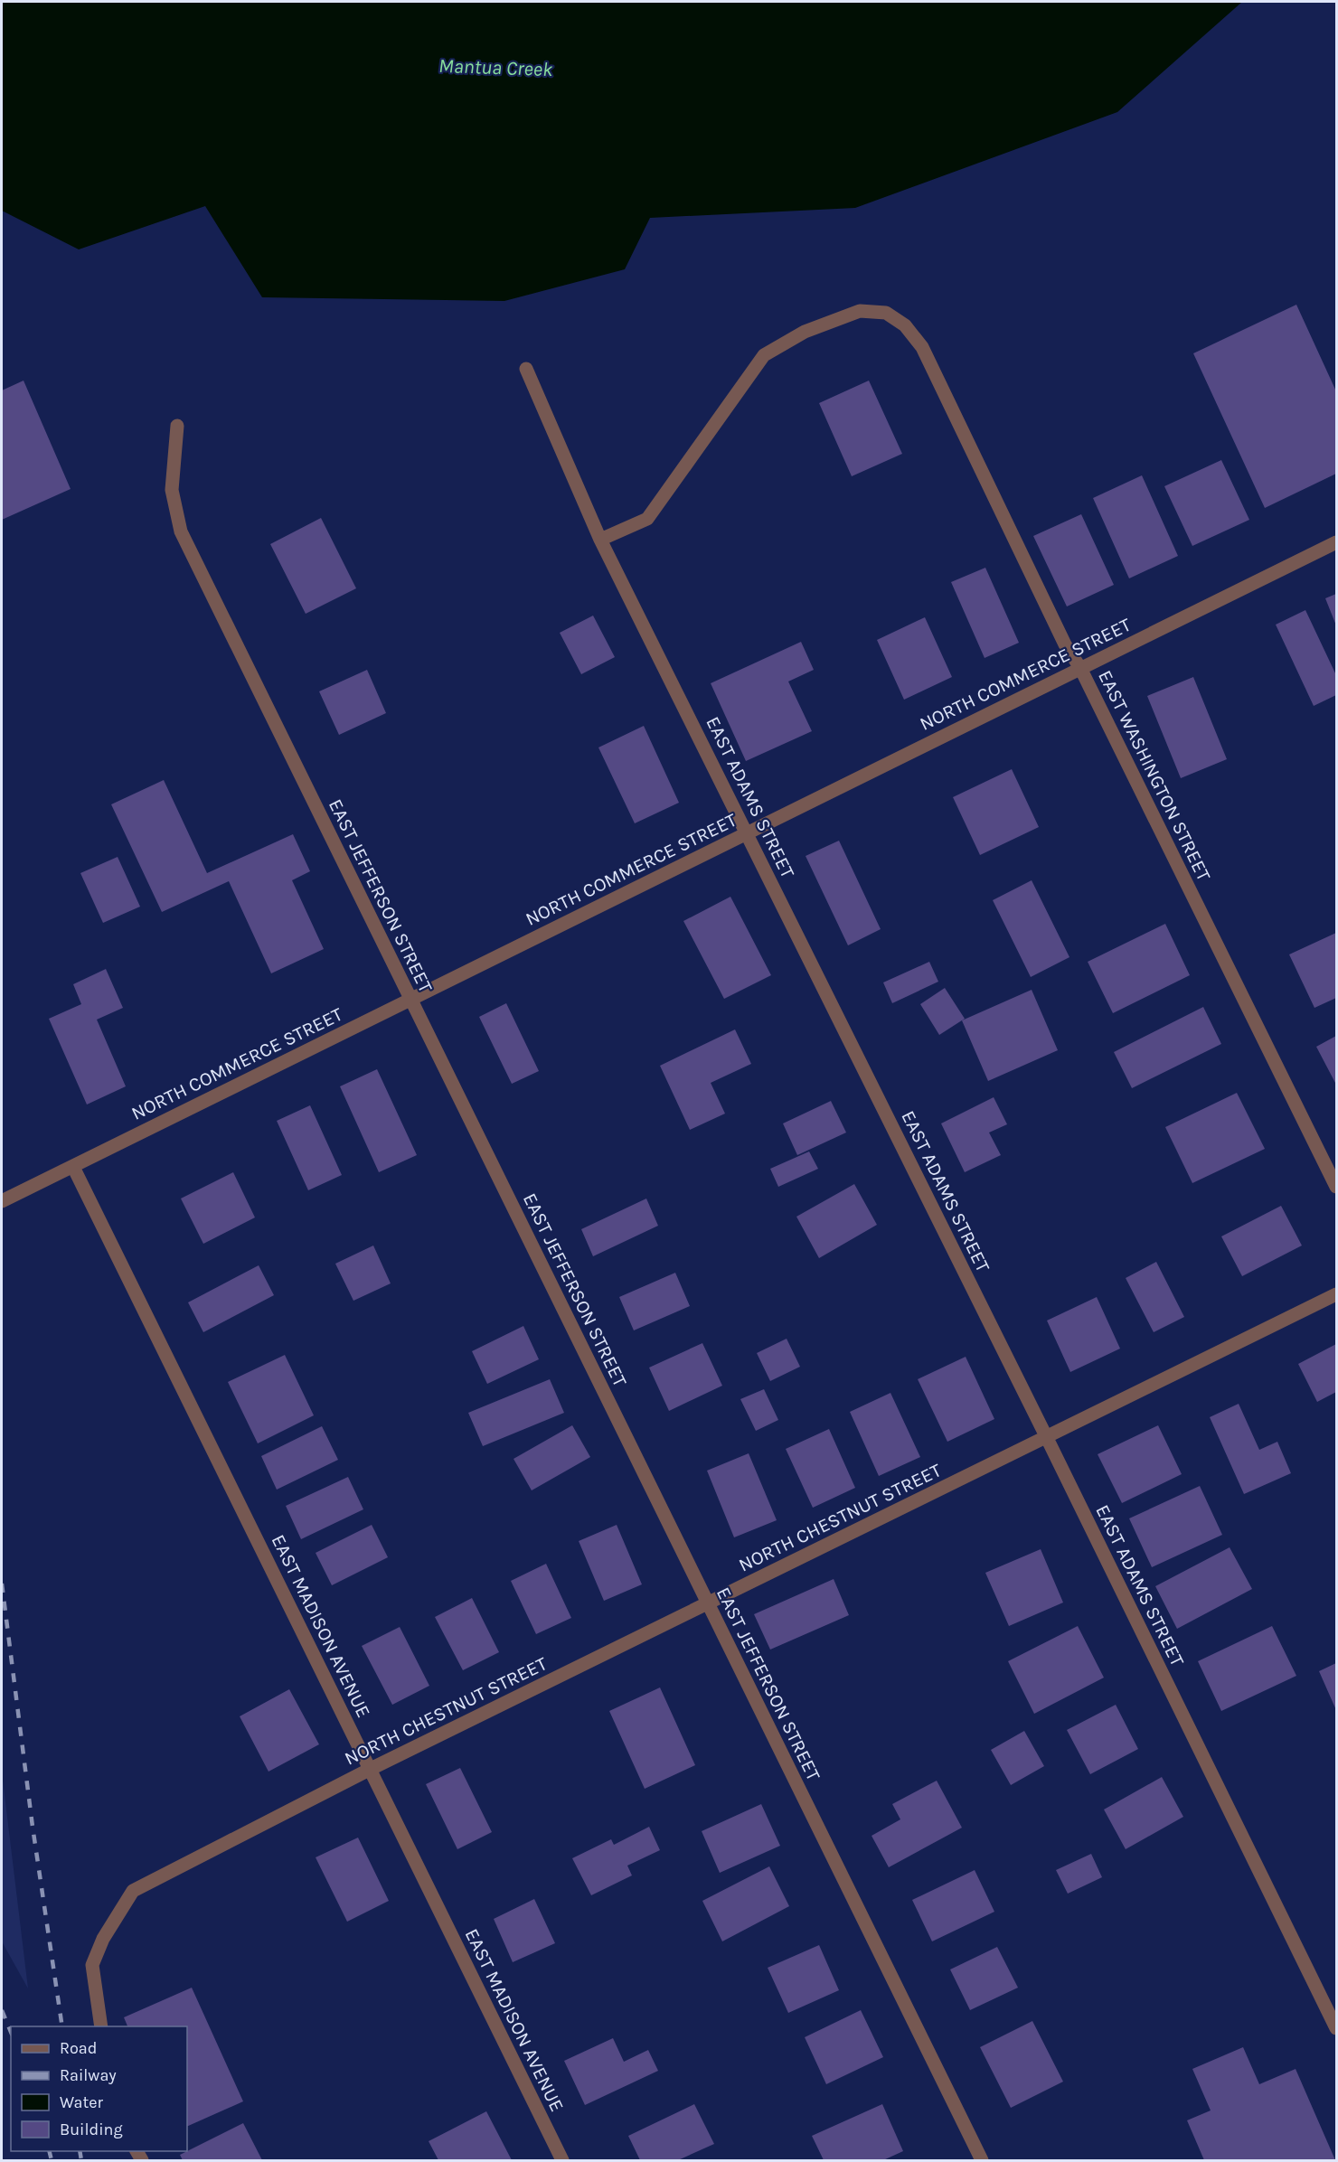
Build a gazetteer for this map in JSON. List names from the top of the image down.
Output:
{
  "streets": {
    "street": [
      "NORTH COMMERCE STREET",
      "EAST WASHINGTON STREET",
      "EAST ADAMS STREET",
      "EAST JEFFERSON STREET",
      "NORTH CHESTNUT STREET",
      "EAST MADISON AVENUE"
    ]
  },
  "crossings": [
    ["NORTH COMMERCE STREET", "EAST WASHINGTON STREET"],
    ["NORTH COMMERCE STREET", "EAST ADAMS STREET"],
    ["NORTH COMMERCE STREET", "EAST JEFFERSON STREET"],
    ["NORTH COMMERCE STREET", "EAST MADISON AVENUE"],
    ["EAST WASHINGTON STREET", "EAST ADAMS STREET"],
    ["EAST ADAMS STREET", "NORTH CHESTNUT STREET"],
    ["EAST JEFFERSON STREET", "NORTH CHESTNUT STREET"],
    ["NORTH CHESTNUT STREET", "EAST MADISON AVENUE"]
  ],
  "water": ["Mantua Creek"],
  "legend": [
    "Road",
    "Railway",
    "Water",
    "Building"
  ]
}
